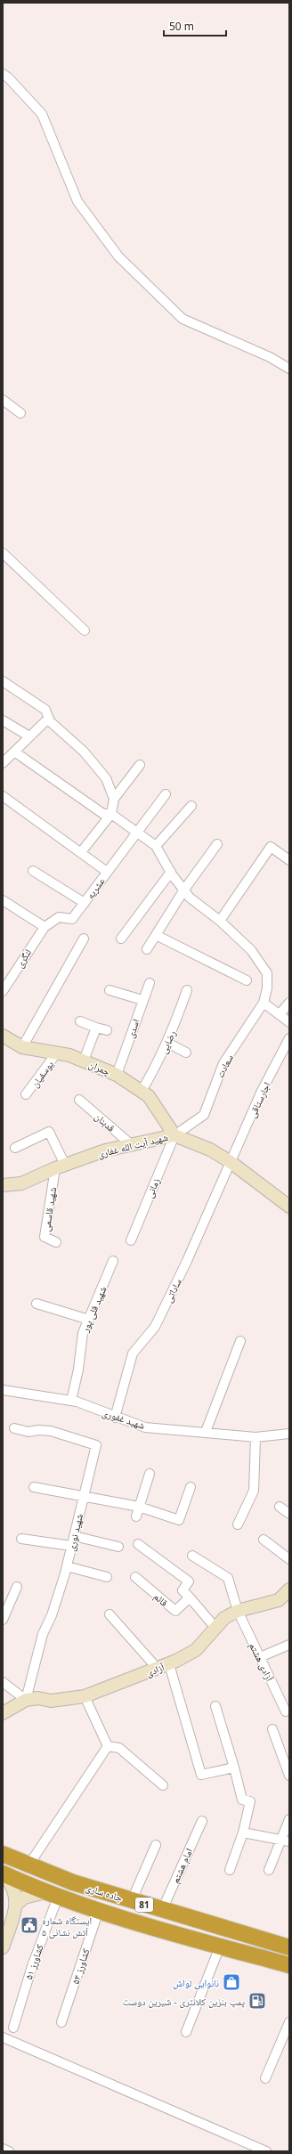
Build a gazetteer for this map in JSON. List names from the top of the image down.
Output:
{
  "streets": {
    "highway": ["جاده ساری", "81"],
    "street": [
      "عشریه",
      "لنگری",
      "اسدی",
      "رضایی",
      "سعادت",
      "چمران",
      "یوسفیان",
      "اجارستاقی",
      "قدبنان",
      "شهید آیت الله غفاری",
      "زمانی",
      "شهید قاسمی",
      "ساداتی",
      "شهید قلی پور",
      "شهید غفوری",
      "شهید نوری",
      "قائم",
      "آزادی هشتم",
      "آزادی",
      "امام هشتم",
      "کشاورز ۵۱",
      "کشاورز ۵۳"
    ]
  },
  "crossings": [
    ["عشریه", "لنگری"],
    ["اسدی", "چمران"],
    ["رضایی", "چمران"],
    ["سعادت", "چمران"],
    ["سعادت", "شهید آیت الله غفاری"],
    ["سعادت", "زمانی"],
    ["چمران", "یوسفیان"],
    ["چمران", "شهید آیت الله غفاری"],
    ["چمران", "زمانی"],
    ["اجارستاقی", "شهید آیت الله غفاری"],
    ["اجارستاقی", "ساداتی"],
    ["قدبنان", "شهید آیت الله غفاری"],
    ["شهید آیت الله غفاری", "زمانی"],
    ["شهید آیت الله غفاری", "شهید قاسمی"],
    ["شهید آیت الله غفاری", "ساداتی"],
    ["ساداتی", "شهید غفوری"],
    ["شهید قلی پور", "شهید غفوری"],
    ["شهید نوری", "آزادی"],
    ["آزادی هشتم", "آزادی"],
    ["امام هشتم", "جاده ساری"],
    ["جاده ساری", "کشاورز ۵۱"],
    ["جاده ساری", "کشاورز ۵۳"]
  ],
  "places": {
    "public building": ["ایستگاه شماره ۵ آتش نشانی"],
    "shop": ["نانوایی لواش"],
    "fuel station": ["پمپ بنزین کلانتری - شیرین دوست"]
  },
  "scale_bar": "50 m"
}
